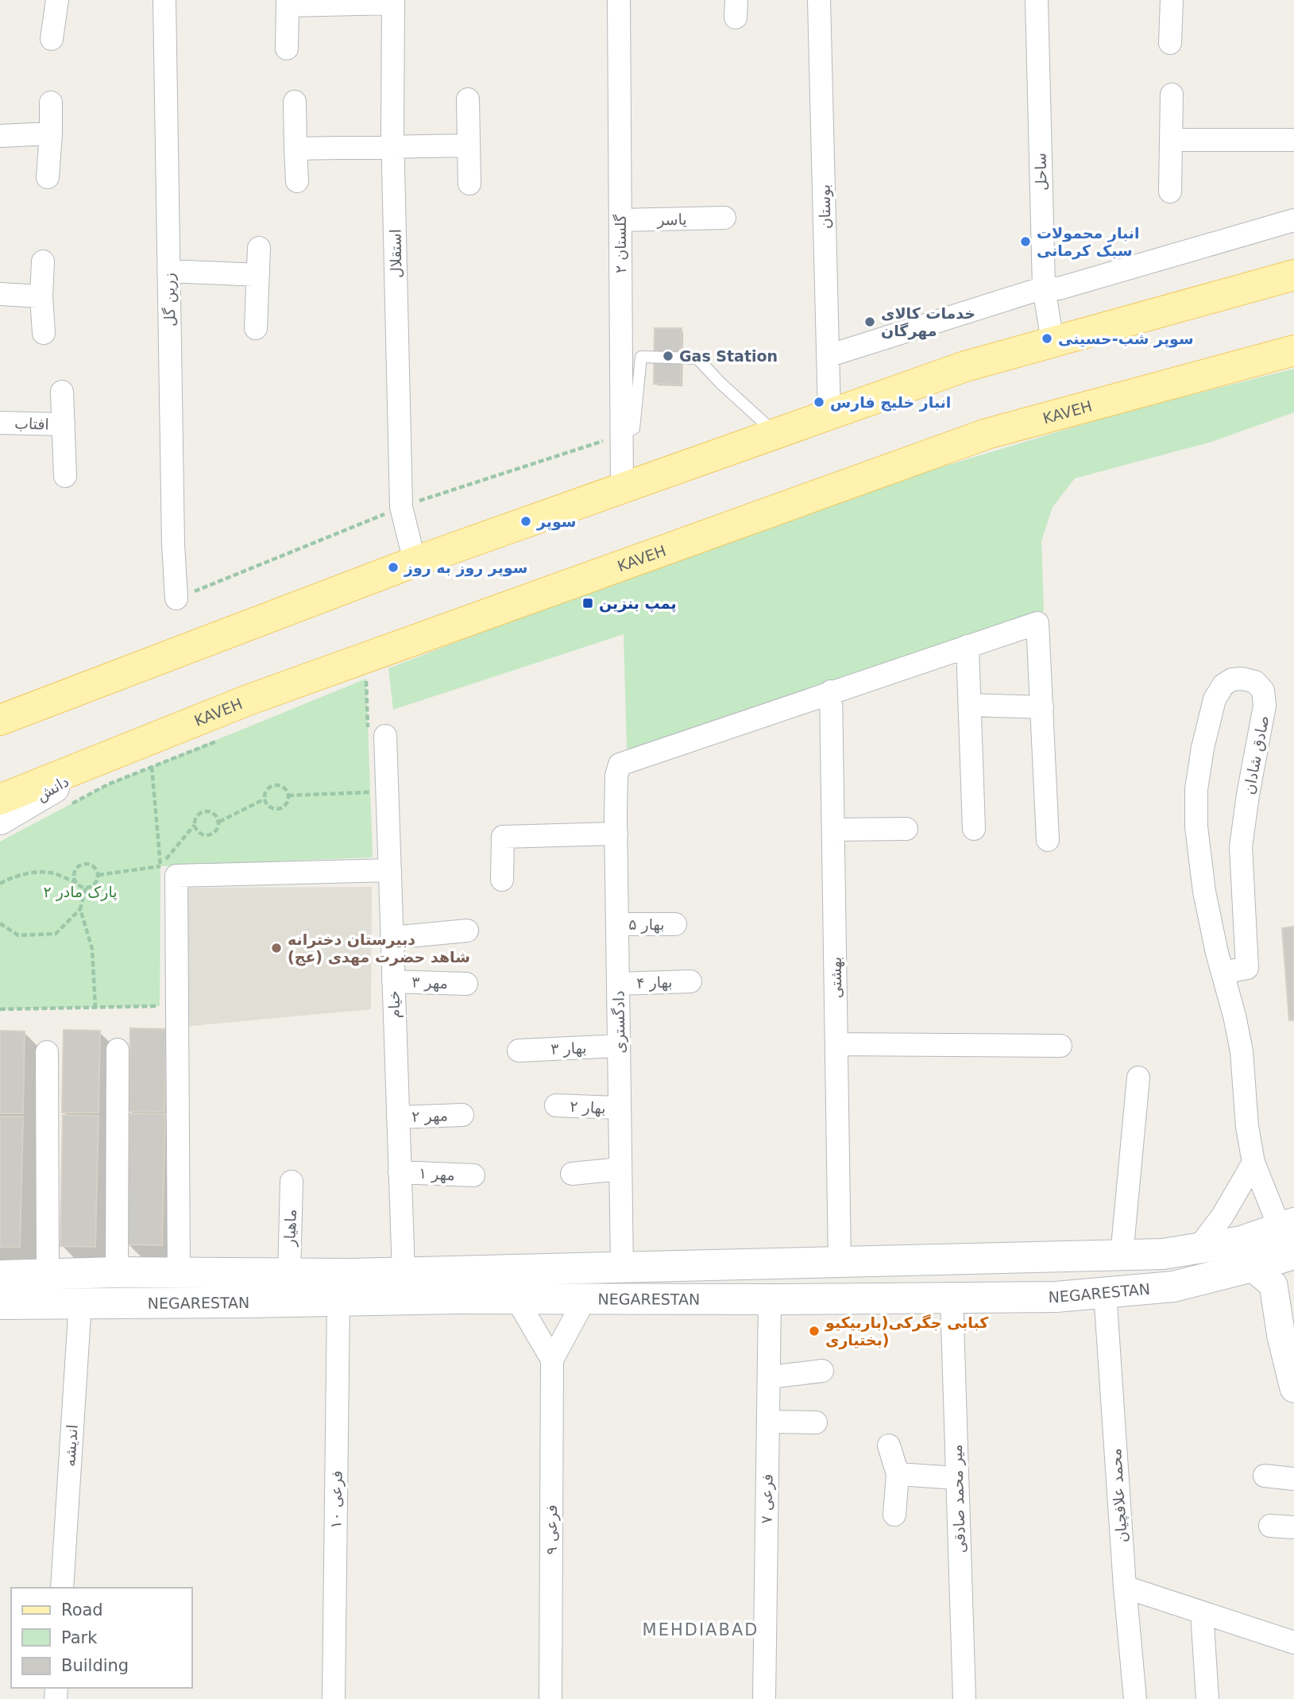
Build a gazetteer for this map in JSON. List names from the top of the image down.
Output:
{
  "streets": {
    "main road": ["KAVEH", "دانش", "NEGARESTAN"],
    "street": [
      "ساحل",
      "بوستان",
      "یاسر",
      "گلستان ۲",
      "استقلال",
      "زرین گل",
      "افتاب",
      "صادق شادان",
      "بهار ۵",
      "بهشتی",
      "مهر ۳",
      "بهار ۴",
      "خیام",
      "دادگستری",
      "بهار ۳",
      "بهار ۲",
      "مهر ۲",
      "مهر ۱",
      "ماهیار",
      "اندیشه",
      "محمد علافچیان",
      "فرعی ۷",
      "میر محمد صادقی",
      "فرعی ۱۰",
      "فرعی ۹"
    ]
  },
  "crossings": [
    ["یاسر", "گلستان ۲"],
    ["KAVEH", "دانش"],
    ["صادق شادان", "NEGARESTAN"],
    ["بهار ۵", "دادگستری"],
    ["بهشتی", "دادگستری"],
    ["بهشتی", "NEGARESTAN"],
    ["مهر ۳", "خیام"],
    ["بهار ۴", "دادگستری"],
    ["خیام", "مهر ۲"],
    ["خیام", "مهر ۱"],
    ["خیام", "NEGARESTAN"],
    ["دادگستری", "بهار ۳"],
    ["دادگستری", "بهار ۲"],
    ["دادگستری", "NEGARESTAN"],
    ["ماهیار", "NEGARESTAN"],
    ["NEGARESTAN", "اندیشه"],
    ["NEGARESTAN", "محمد علافچیان"],
    ["NEGARESTAN", "فرعی ۷"],
    ["NEGARESTAN", "میر محمد صادقی"],
    ["NEGARESTAN", "فرعی ۱۰"]
  ],
  "districts": ["MEHDIABAD"],
  "parks": ["پارک مادر ۲"],
  "places": {
    "other": [
      "انبار محمولات سبک کرمانی",
      "خدمات کالای مهرگان",
      "سوپر شب-حسینی",
      "Gas Station",
      "انبار خلیج فارس",
      "سوپر",
      "سوپر روز به روز",
      "دبیرستان دخترانه شاهد حضرت مهدی (عج)",
      "کبابی جگرکی(باربیکیو بختیاری)"
    ],
    "transit": ["پمپ بنزین"]
  },
  "legend": ["Road", "Park", "Building"]
}
